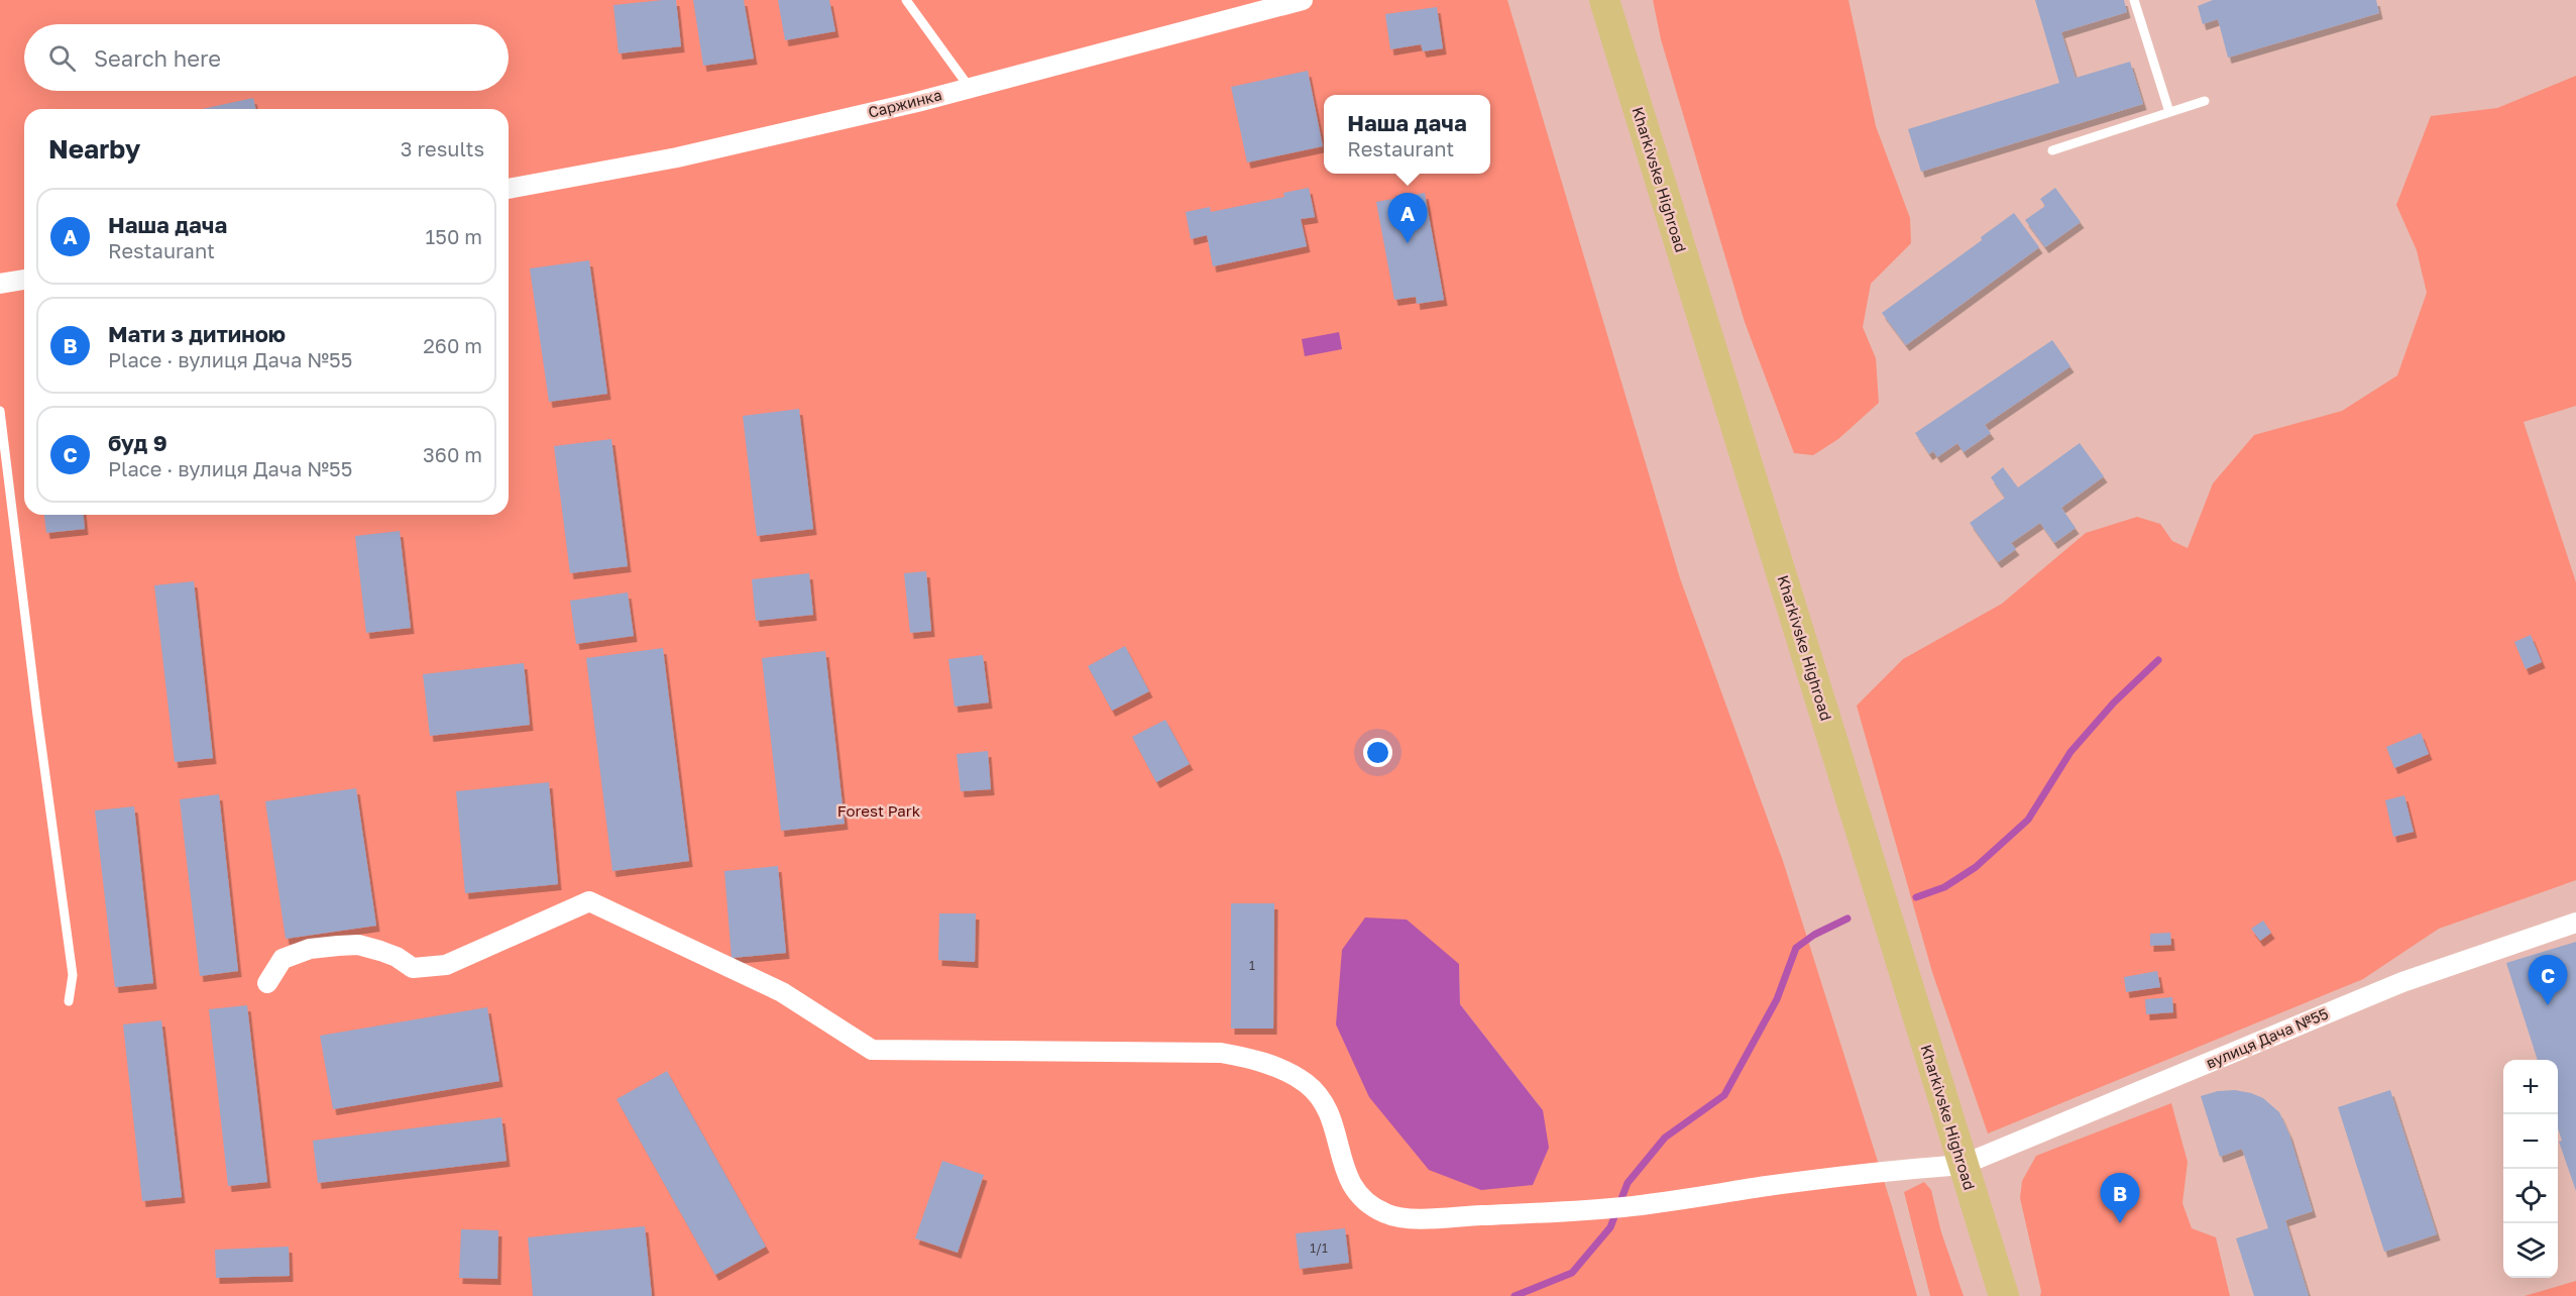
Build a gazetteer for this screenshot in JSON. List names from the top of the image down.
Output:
{
  "streets": {
    "main road": ["Kharkivske Highroad"],
    "street": ["Саржинка", "вулиця Дача №55"]
  },
  "crossings": [
    ["Kharkivske Highroad", "вулиця Дача №55"]
  ],
  "parks": ["Forest Park"],
  "house_numbers": ["1", "1/1"],
  "page": {
    "search": "Search here",
    "popup": ["Наша дача", "Restaurant"],
    "heading": ["Nearby", "3 results"],
    "list": [
      {
        "mark": "A",
        "name": "Наша дача",
        "note": "Restaurant",
        "value": "150 m"
      },
      {
        "mark": "B",
        "name": "Мати з дитиною",
        "note": "Place · вулиця Дача №55",
        "value": "260 m"
      },
      {
        "mark": "C",
        "name": "буд 9",
        "note": "Place · вулиця Дача №55",
        "value": "360 m"
      }
    ],
    "pins": ["A", "C", "B"],
    "map_buttons": ["+", "−"]
  }
}
